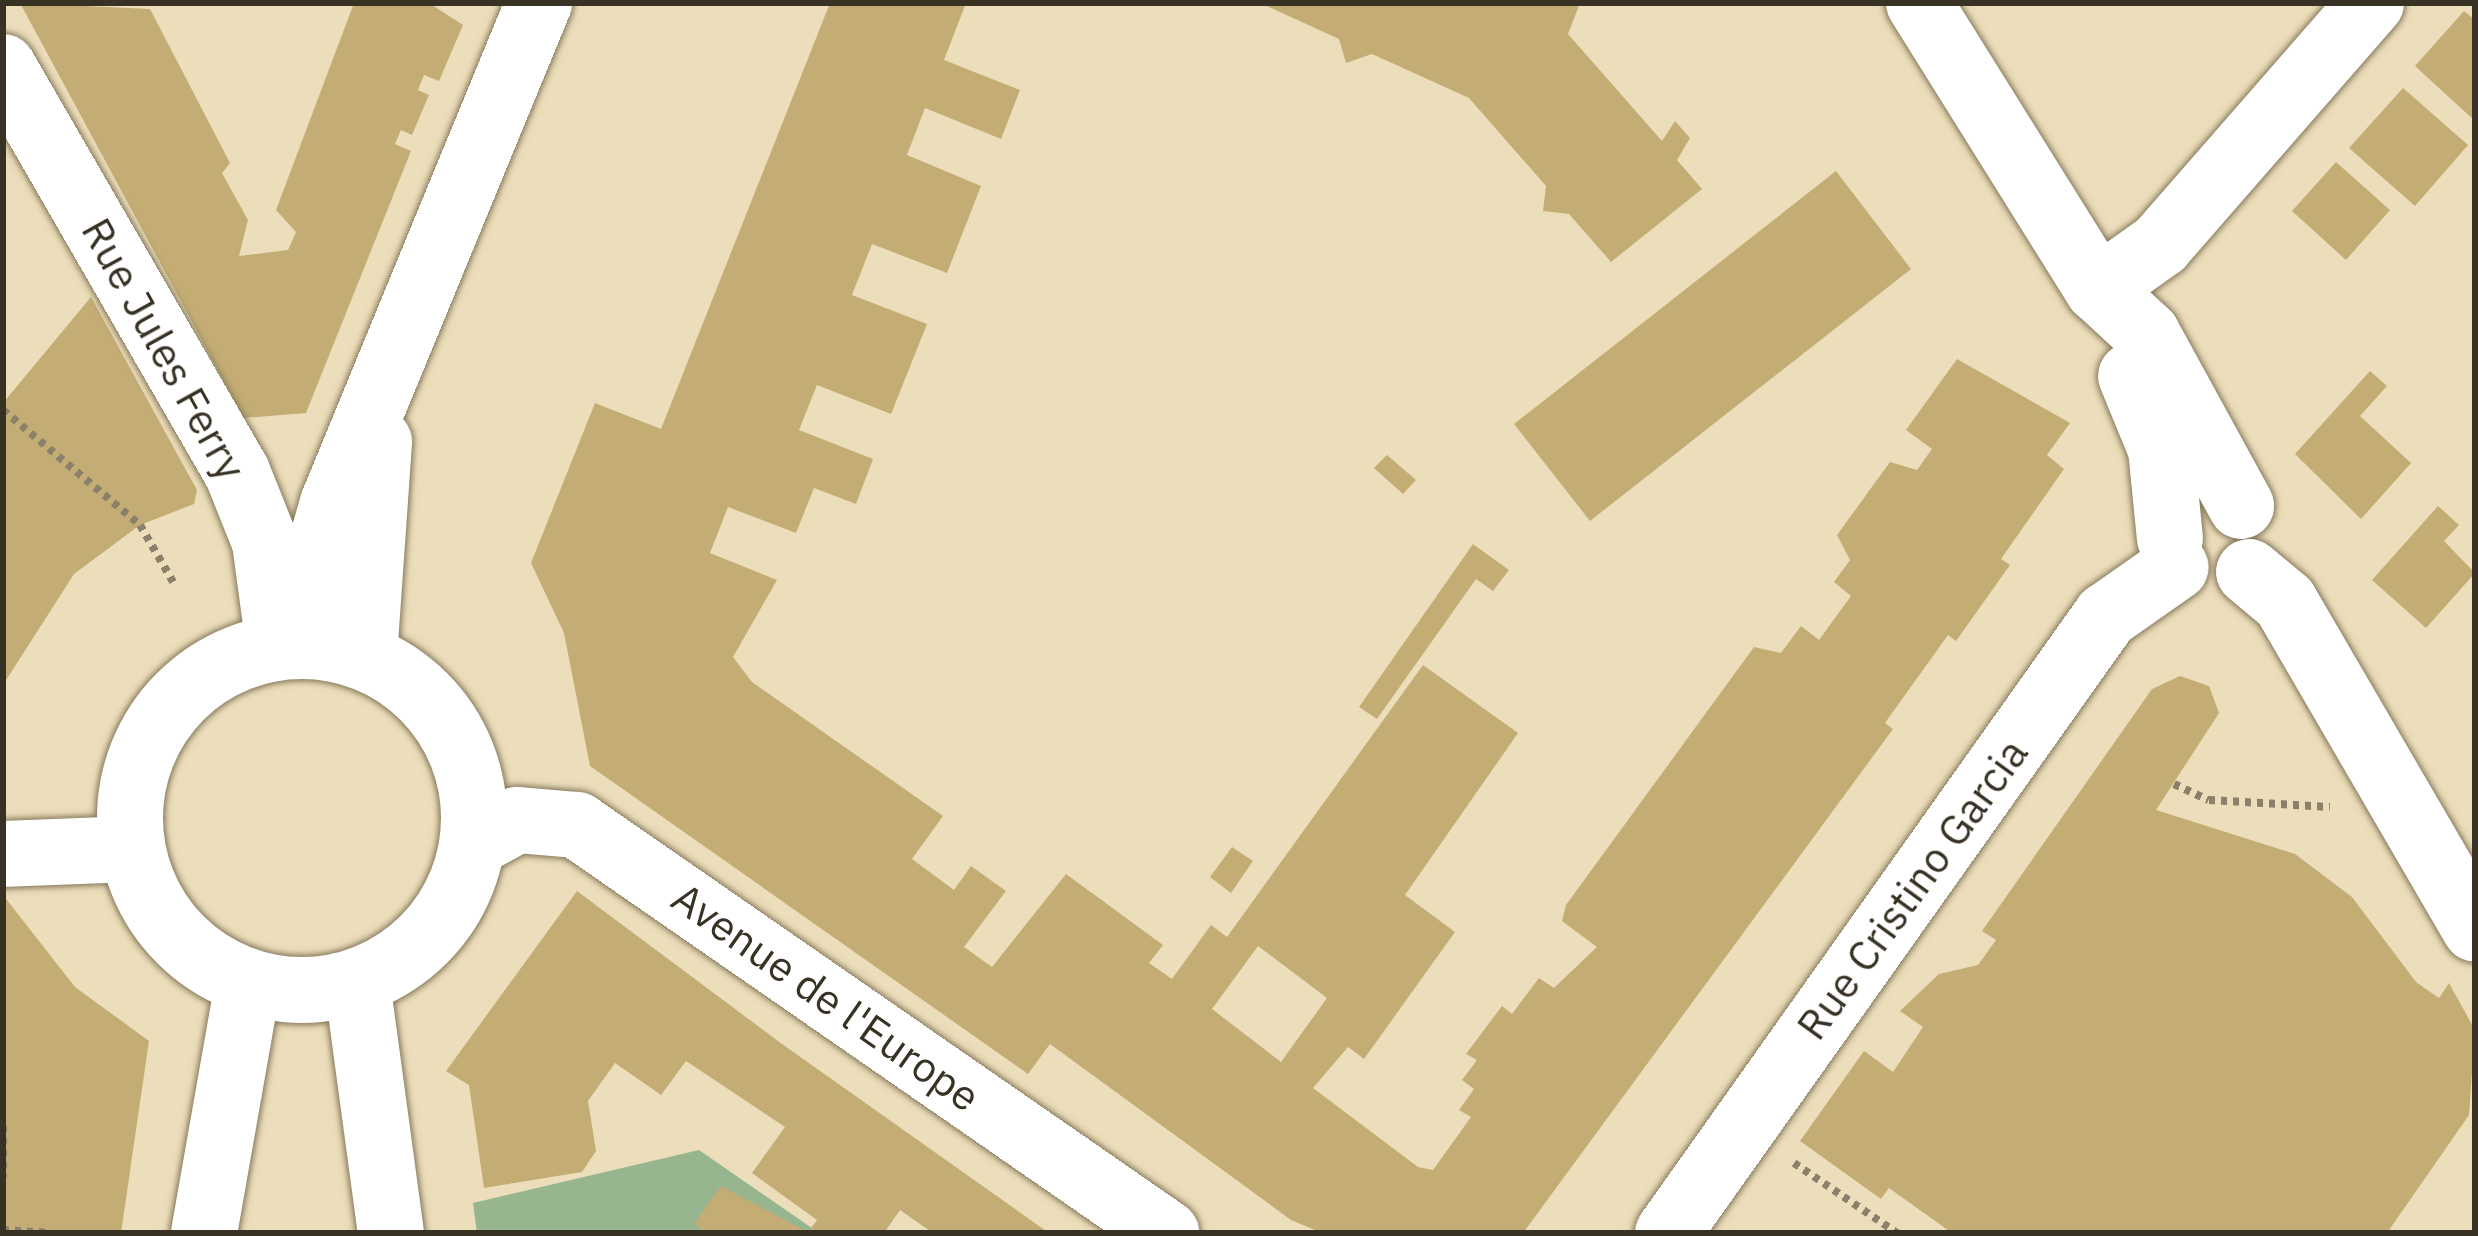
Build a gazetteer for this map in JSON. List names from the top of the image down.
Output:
{
  "streets": {
    "street": ["Rue Jules Ferry", "Rue Cristino Garcia", "Avenue de l'Europe"]
  },
  "crossings": [
    ["Rue Jules Ferry", "Avenue de l'Europe"]
  ]
}
